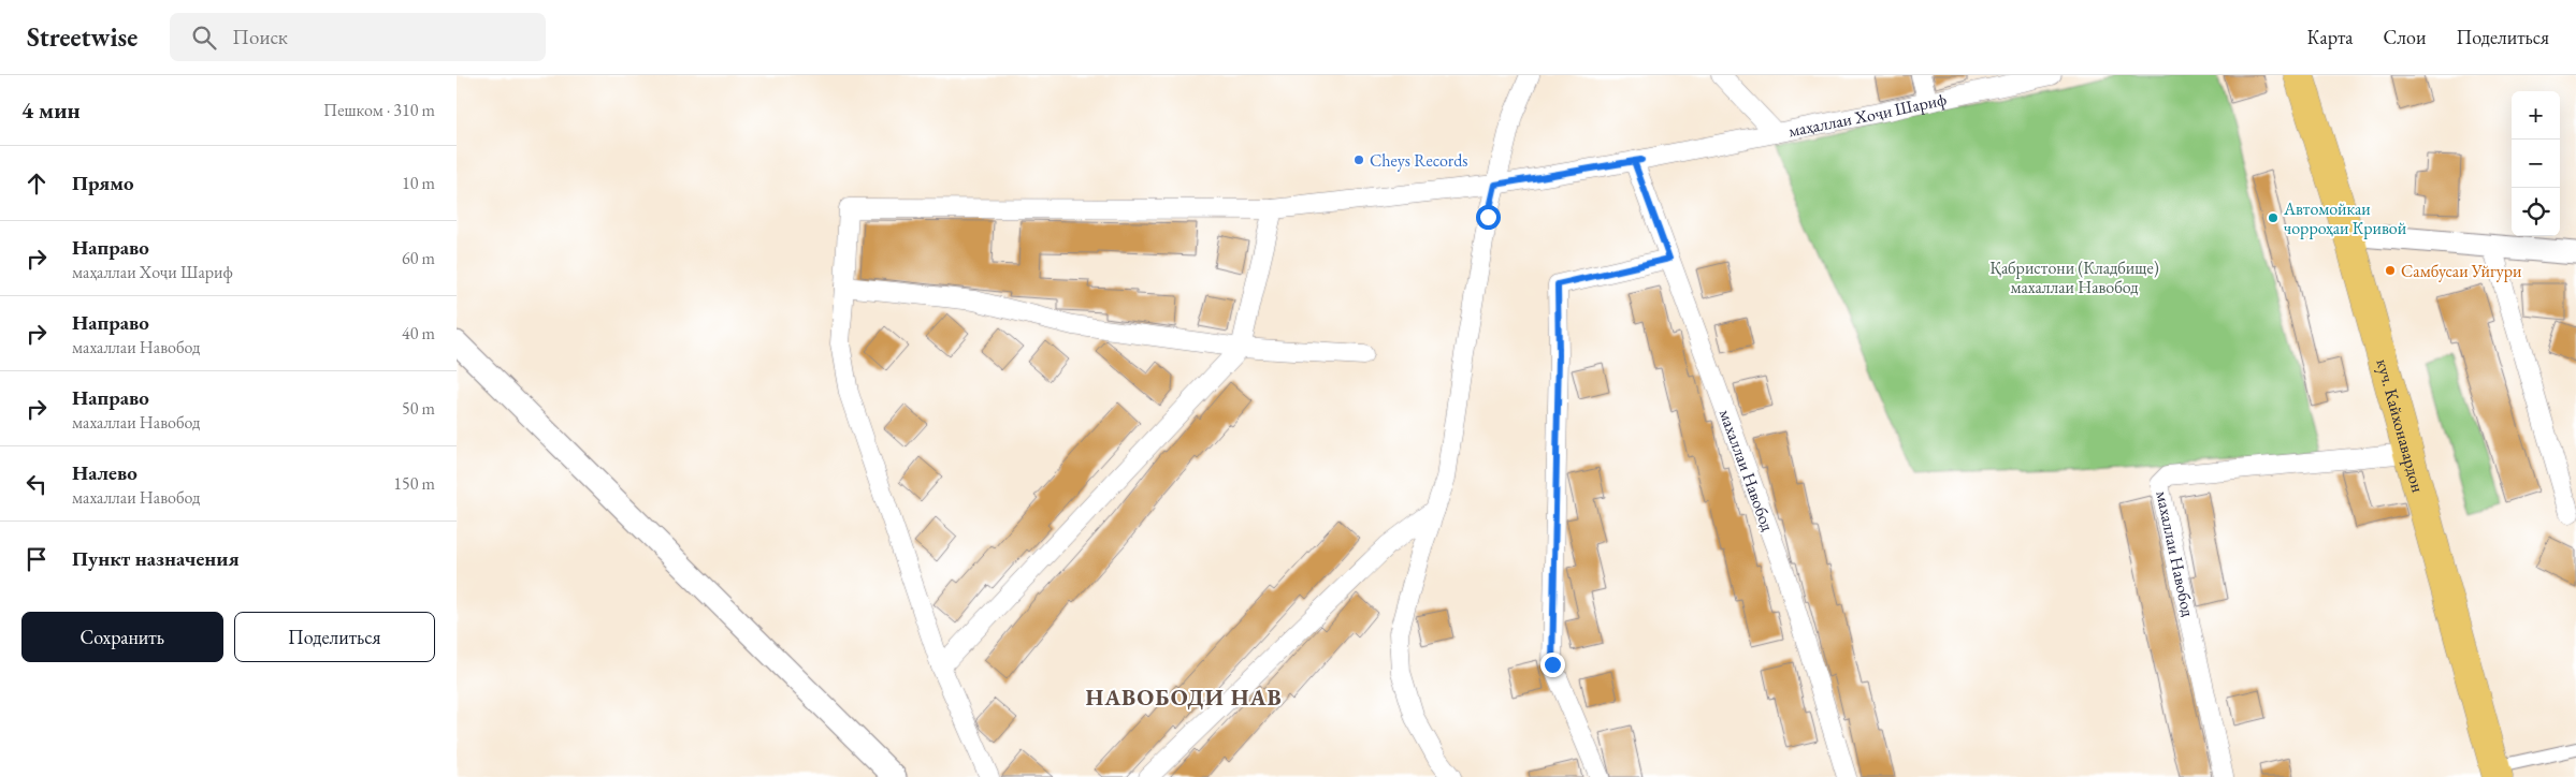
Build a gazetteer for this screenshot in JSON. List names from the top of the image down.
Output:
{
  "streets": {
    "main road": ["куч. Кайхонавардон"],
    "street": ["маҳаллаи Хоҷи Шариф", "махаллаи Навобод"]
  },
  "crossings": [
    ["маҳаллаи Хоҷи Шариф", "махаллаи Навобод"],
    ["куч. Кайхонавардон", "махаллаи Навобод"]
  ],
  "districts": ["НАВОБОДИ НАВ"],
  "parks": ["Қабристони (Кладбище) махаллаи Навобод"],
  "places": ["Cheys Records", "Автомойкаи чорроҳаи Кривой", "Самбусаи Уйгури"],
  "page": {
    "header": "Streetwise",
    "search": "Поиск",
    "nav": ["Карта", "Слои", "Поделиться"],
    "heading": ["4 мин", "Пешком · 310 m"],
    "map_buttons": ["+", "−"],
    "list": [
      ["Прямо", "10 m"],
      ["Направо", "маҳаллаи Хоҷи Шариф", "60 m"],
      ["Направо", "махаллаи Навобод", "40 m"],
      ["Направо", "махаллаи Навобод", "50 m"],
      ["Налево", "махаллаи Навобод", "150 m"],
      "Пункт назначения"
    ],
    "buttons": ["Сохранить", "Поделиться"]
  }
}
